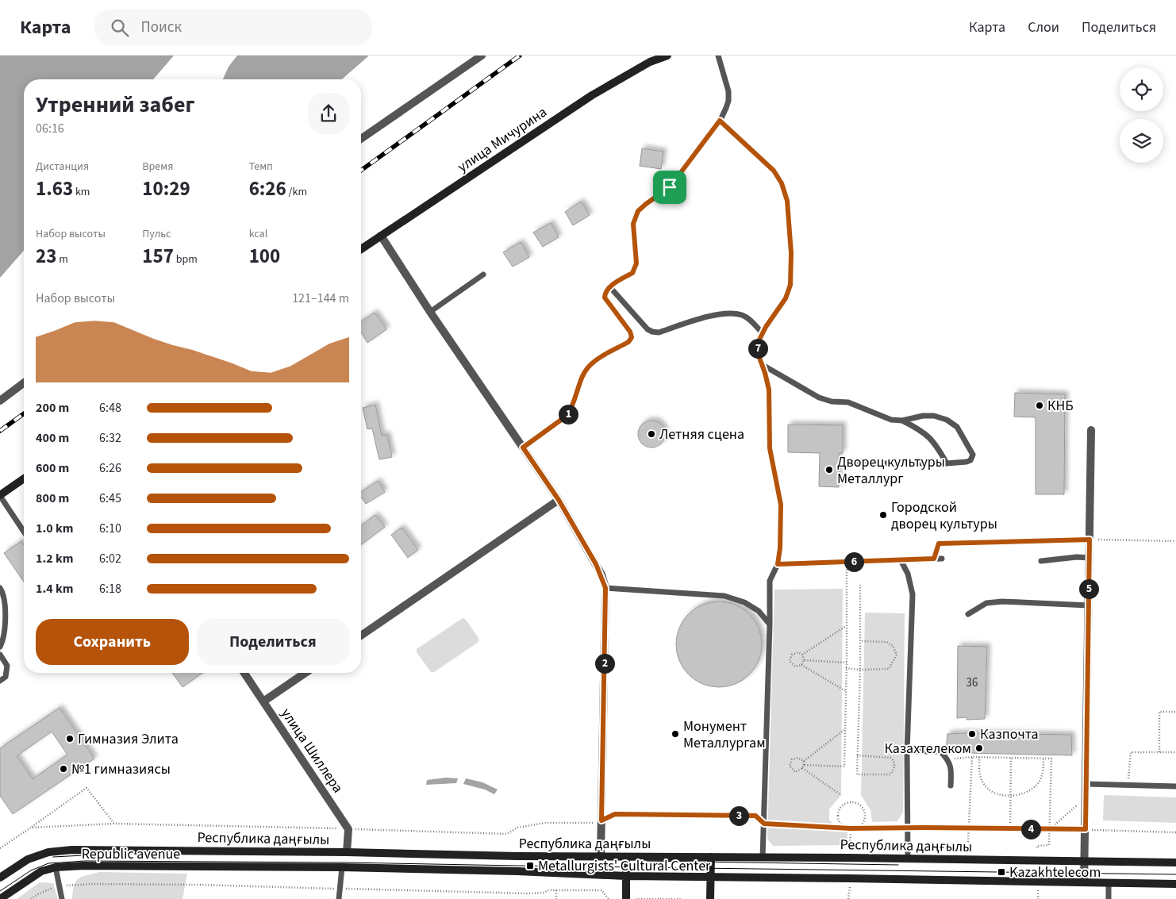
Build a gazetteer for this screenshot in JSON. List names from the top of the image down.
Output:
{
  "streets": {
    "main road": ["улица Мичурина", "Республика даңғылы", "Republic avenue"],
    "street": ["улица Шиллера"]
  },
  "crossings": [
    ["Республика даңғылы", "Republic avenue"]
  ],
  "places": {
    "other": [
      "КНБ",
      "Летняя сцена",
      "Дворец культуры Металлург",
      "Городской дворец культуры",
      "Монумент Металлургам",
      "Казпочта",
      "Гимназия Элита",
      "Казахтелеком",
      "№1 гимназиясы"
    ],
    "transit": ["Metallurgists' Cultural Center", "Kazakhtelecom"]
  },
  "house_numbers": ["36"],
  "page": {
    "header": "Карта",
    "search": "Поиск",
    "nav": ["Карта", "Слои", "Поделиться"],
    "heading": ["Утренний забег", "06:16"],
    "stats": [
      ["Дистанция", "1.63 km"],
      ["Время", "10:29"],
      ["Темп", "6:26 /km"],
      ["Набор высоты", "23 m"],
      ["Пульс", "157 bpm"],
      ["kcal", "100"]
    ],
    "chart": ["Набор высоты", "121–144 m"],
    "pins": [
      "7",
      "1",
      "6",
      "5",
      "2",
      "3",
      "4"
    ],
    "list": [
      {
        "name": "200 m",
        "note": "6:48"
      },
      {
        "name": "400 m",
        "note": "6:32"
      },
      {
        "name": "600 m",
        "note": "6:26"
      },
      {
        "name": "800 m",
        "note": "6:45"
      },
      {
        "name": "1.0 km",
        "note": "6:10"
      },
      {
        "name": "1.2 km",
        "note": "6:02"
      },
      {
        "name": "1.4 km",
        "note": "6:18"
      }
    ],
    "buttons": ["Сохранить", "Поделиться"]
  }
}
